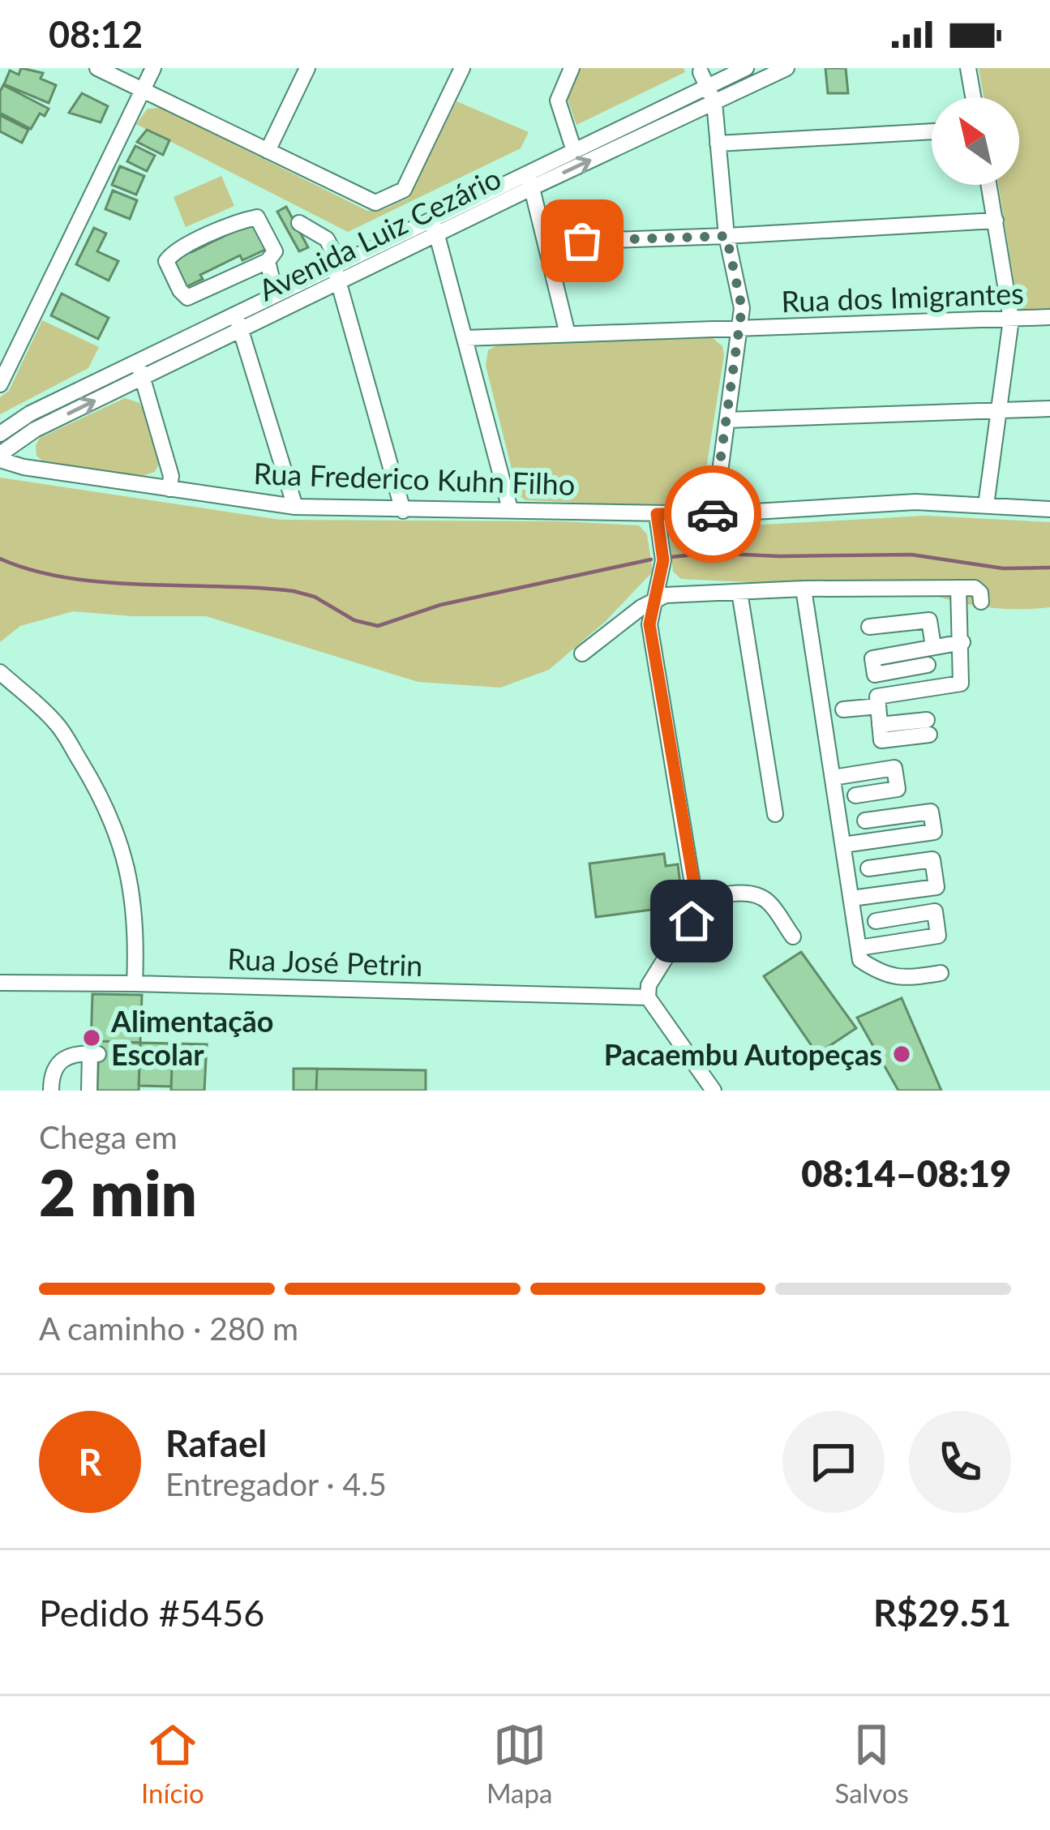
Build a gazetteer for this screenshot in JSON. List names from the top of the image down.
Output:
{
  "streets": {
    "street": [
      "Avenida Luiz Cezário",
      "Rua dos Imigrantes",
      "Rua Frederico Kuhn Filho",
      "Rua José Petrin"
    ]
  },
  "crossings": [
    ["Avenida Luiz Cezário", "Rua Frederico Kuhn Filho"]
  ],
  "places": ["Alimentação Escolar", "Pacaembu Autopeças"],
  "north": "top left",
  "page": {
    "status": "08:12",
    "heading": ["2 min", "Chega em", "08:14–08:19"],
    "panel": [
      "Rafael",
      "Entregador · 4.5",
      "Pedido #5456",
      "R$29.51"
    ],
    "bar": "A caminho · 280 m",
    "round": "R",
    "tabs": ["Início", "Mapa", "Salvos"]
  }
}
